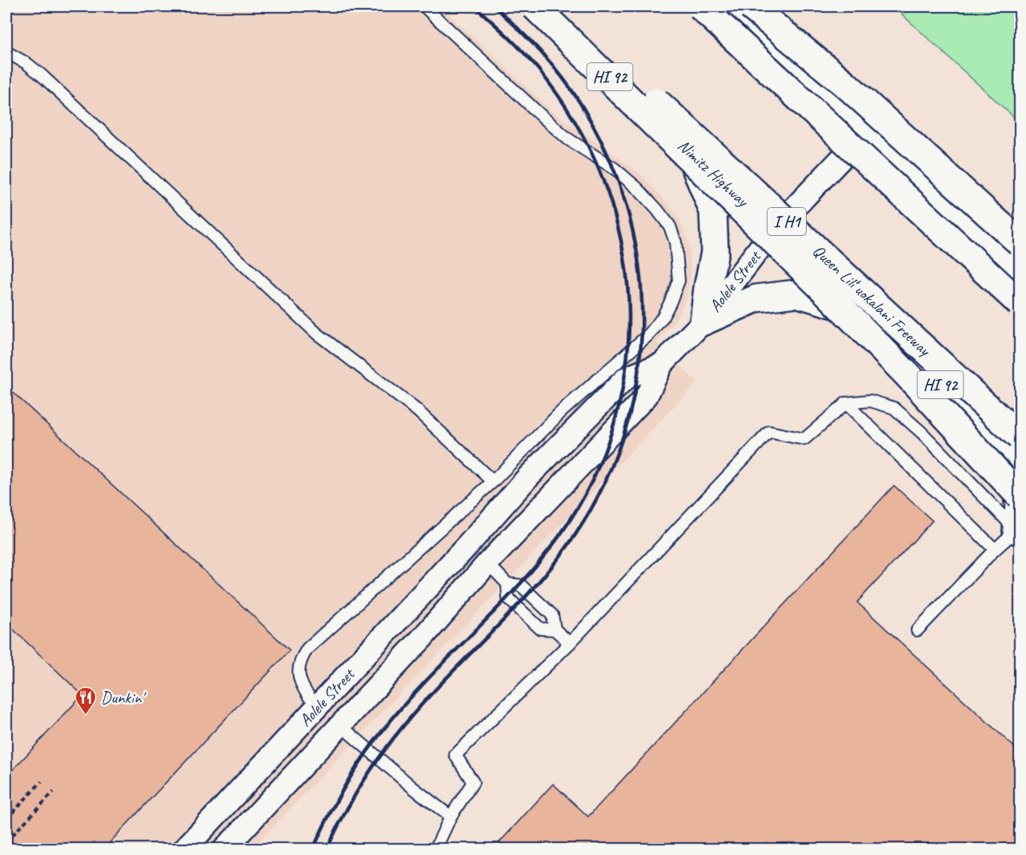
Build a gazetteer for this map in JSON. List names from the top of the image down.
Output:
{
  "streets": {
    "main road": [
      "HI 92",
      "Nimitz Highway",
      "I H1",
      "Queen Liliʻuokalani Freeway"
    ],
    "street": ["Aolele Street"]
  },
  "crossings": [
    ["Nimitz Highway", "Aolele Street"],
    ["Nimitz Highway", "Queen Liliʻuokalani Freeway"]
  ],
  "places": {
    "restaurant": ["Dunkin'"]
  }
}
